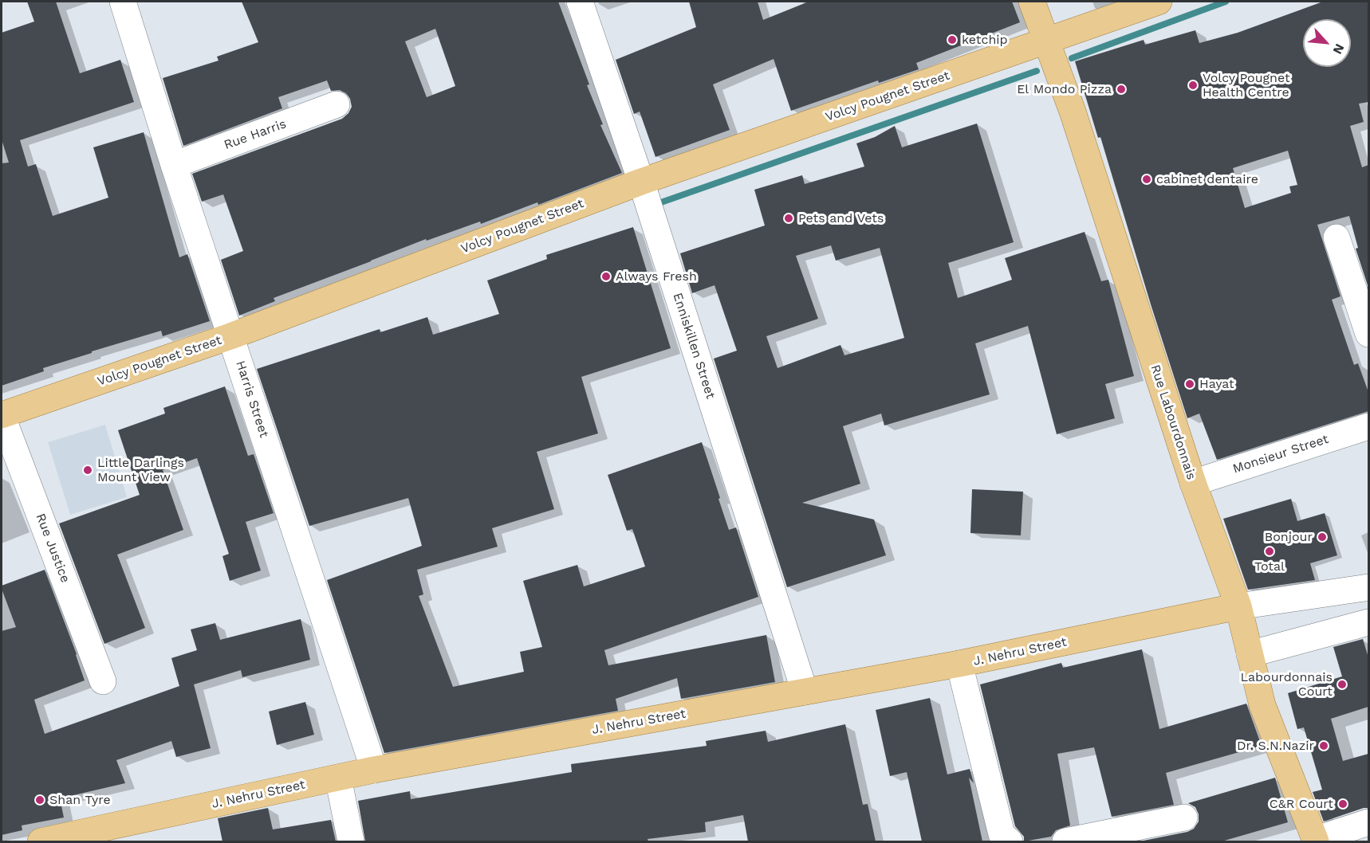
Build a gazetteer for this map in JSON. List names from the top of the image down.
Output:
{
  "streets": {
    "main road": ["Volcy Pougnet Street", "Rue Labourdonnais", "J. Nehru Street"],
    "street": [
      "Rue Harris",
      "Enniskillen Street",
      "Harris Street",
      "Monsieur Street",
      "Rue Justice"
    ]
  },
  "crossings": [
    ["Volcy Pougnet Street", "Enniskillen Street"],
    ["Volcy Pougnet Street", "Harris Street"],
    ["Volcy Pougnet Street", "Rue Labourdonnais"],
    ["Volcy Pougnet Street", "Rue Justice"],
    ["Rue Harris", "Harris Street"],
    ["Enniskillen Street", "J. Nehru Street"],
    ["Harris Street", "J. Nehru Street"],
    ["Rue Labourdonnais", "Monsieur Street"],
    ["Rue Labourdonnais", "J. Nehru Street"]
  ],
  "places": [
    "ketchip",
    "Volcy Pougnet Health Centre",
    "El Mondo Pizza",
    "cabinet dentaire",
    "Pets and Vets",
    "Always Fresh",
    "Hayat",
    "Little Darlings Mount View",
    "Bonjour",
    "Total",
    "Labourdonnais Court",
    "Dr. S.N.Nazir",
    "Shan Tyre",
    "C&R Court"
  ],
  "north": "bottom right"
}
